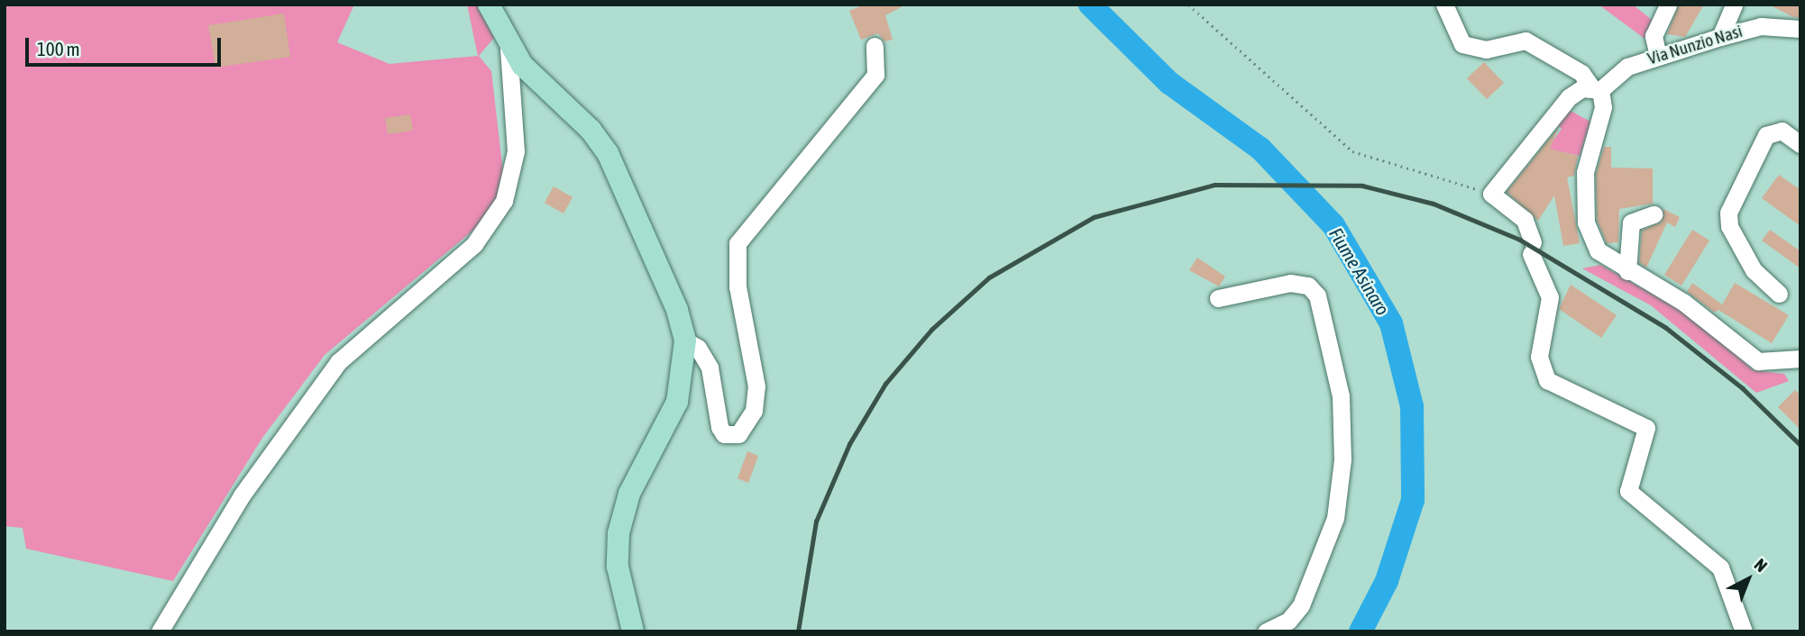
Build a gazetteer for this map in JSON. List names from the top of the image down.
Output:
{
  "streets": {
    "street": ["Via Nunzio Nasi"]
  },
  "water": ["Fiume Asinaro"],
  "scale_bar": "100 m",
  "north": "top right"
}
